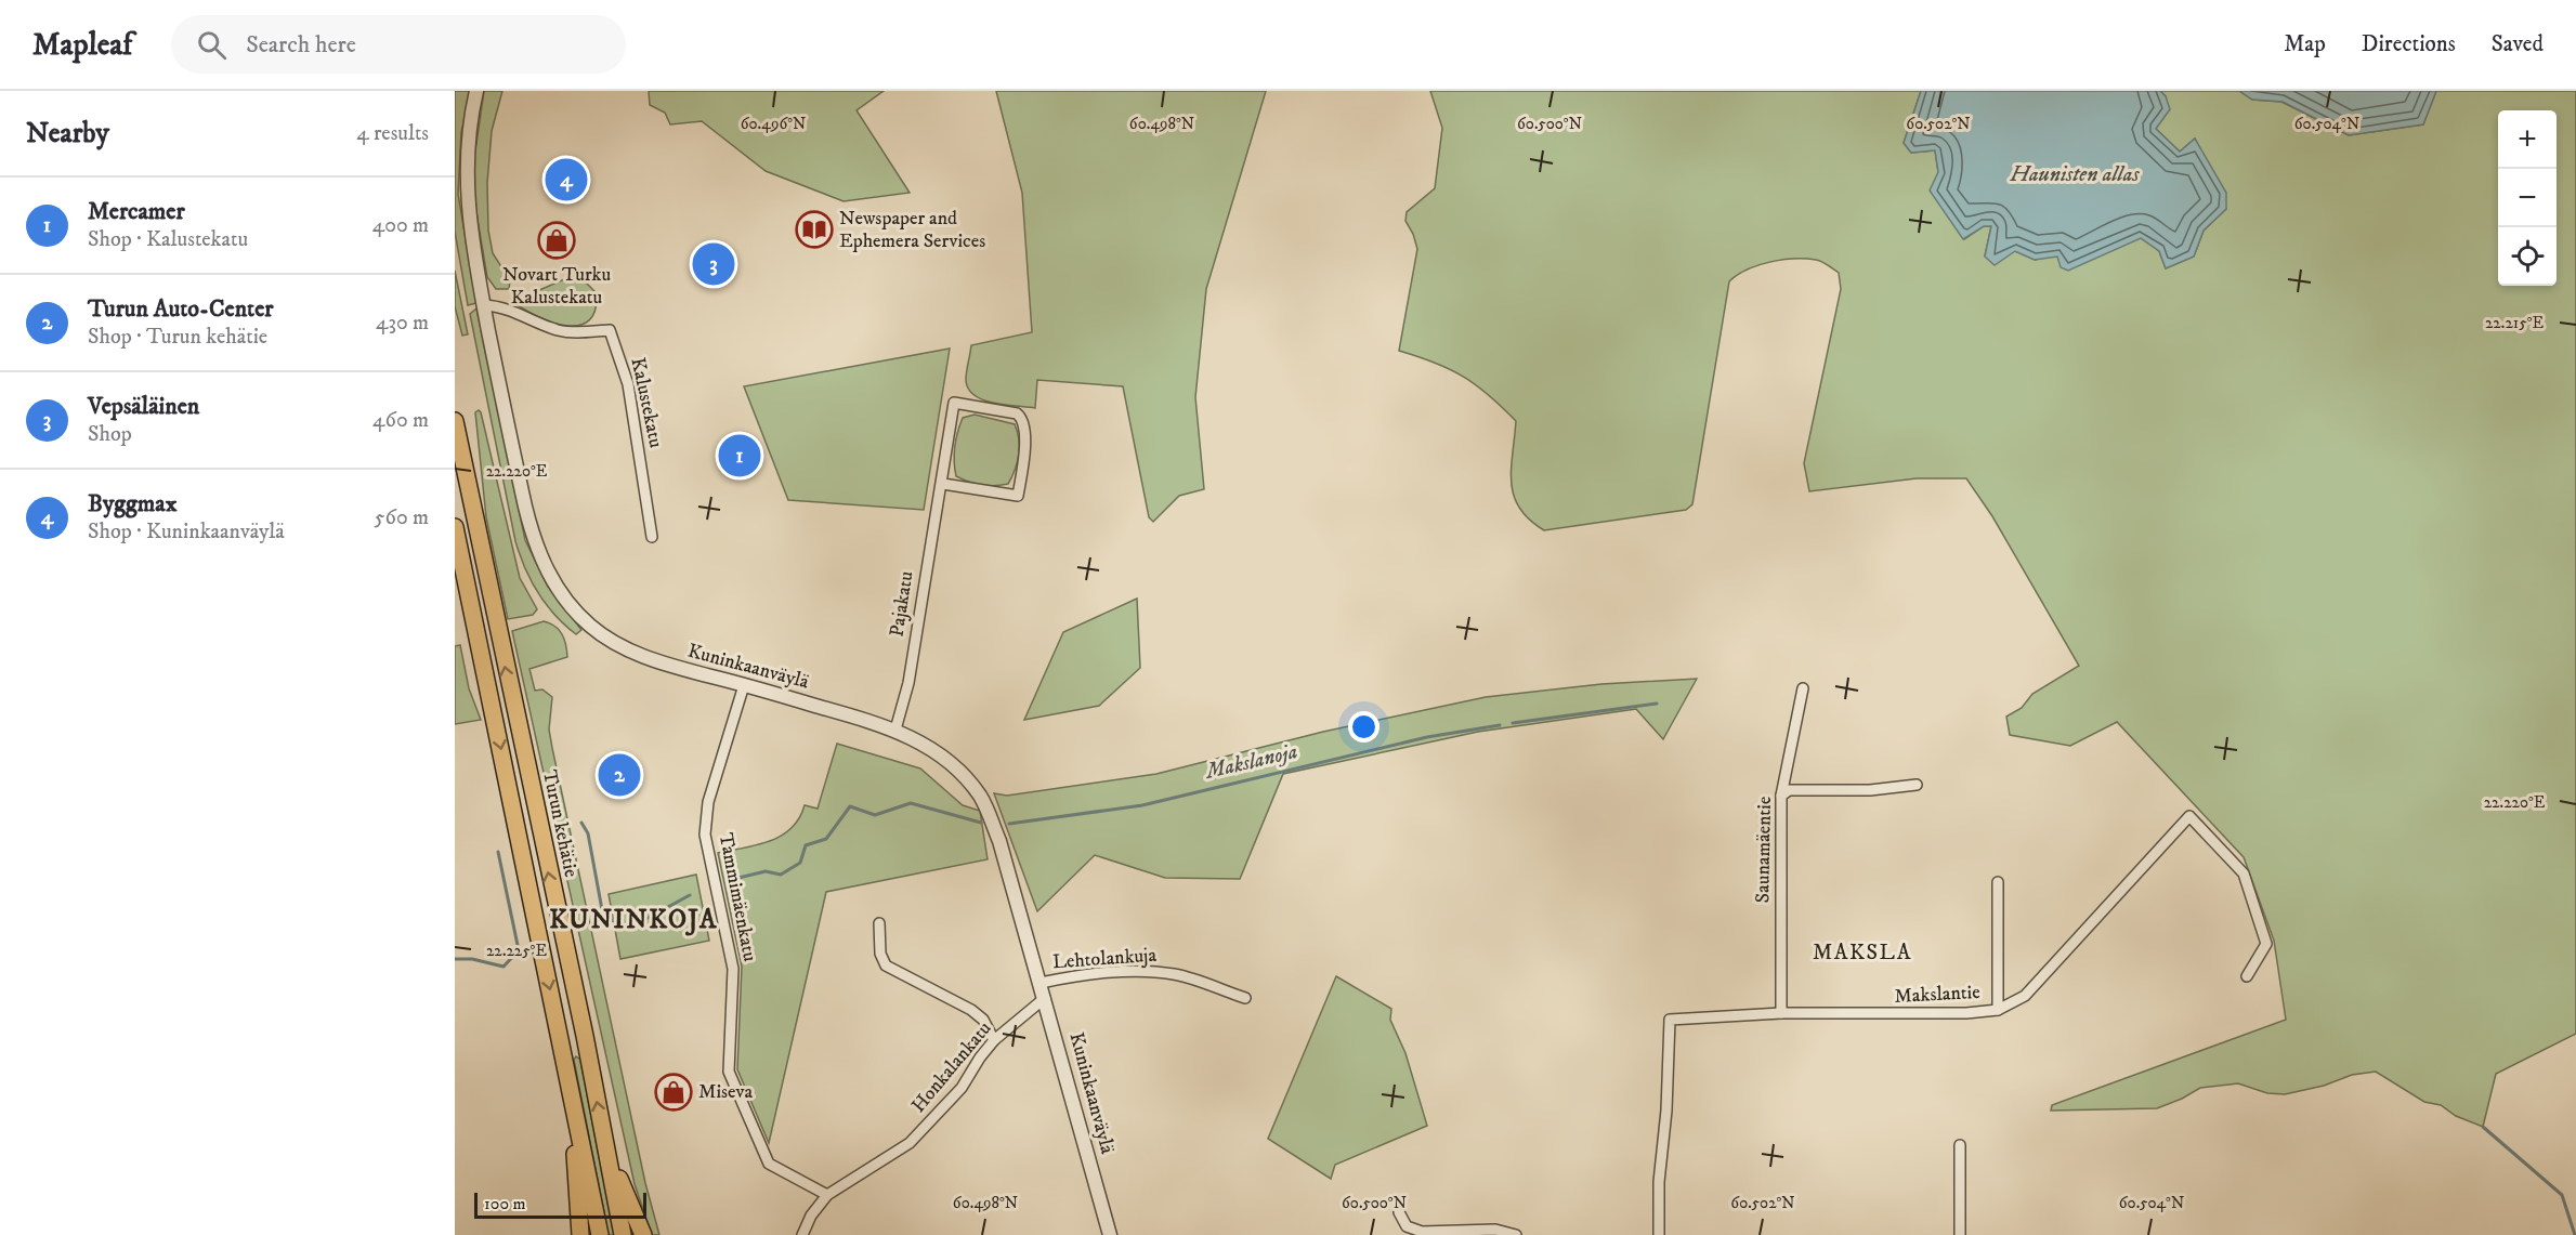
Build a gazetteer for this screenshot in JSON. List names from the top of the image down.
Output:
{
  "streets": {
    "highway": ["Turun kehätie"],
    "street": [
      "Kalustekatu",
      "Pajakatu",
      "Kuninkaanväylä",
      "Saunamäentie",
      "Tammimäenkatu",
      "Lehtolankuja",
      "Makslantie",
      "Honkalankatu"
    ]
  },
  "crossings": [
    ["Kalustekatu", "Kuninkaanväylä"],
    ["Pajakatu", "Kuninkaanväylä"],
    ["Kuninkaanväylä", "Tammimäenkatu"],
    ["Kuninkaanväylä", "Lehtolankuja"],
    ["Kuninkaanväylä", "Honkalankatu"],
    ["Saunamäentie", "Makslantie"],
    ["Tammimäenkatu", "Honkalankatu"]
  ],
  "districts": ["KUNINKOJA", "MAKSLA"],
  "water": ["Haunisten allas", "Makslanoja"],
  "places": {
    "library": ["Newspaper and Ephemera Services"],
    "shop": ["Novart Turku Kalustekatu", "Miseva"]
  },
  "scale_bar": "100 m",
  "page": {
    "header": "Mapleaf",
    "search": "Search here",
    "nav": ["Map", "Directions", "Saved"],
    "heading": ["Nearby", "4 results"],
    "map_buttons": ["+", "−"],
    "pins": [
      "4",
      "3",
      "1",
      "2"
    ],
    "list": [
      {
        "mark": "1",
        "name": "Mercamer",
        "note": "Shop · Kalustekatu",
        "value": "400 m"
      },
      {
        "mark": "2",
        "name": "Turun Auto-Center",
        "note": "Shop · Turun kehätie",
        "value": "430 m"
      },
      {
        "mark": "3",
        "name": "Vepsäläinen",
        "note": "Shop",
        "value": "460 m"
      },
      {
        "mark": "4",
        "name": "Byggmax",
        "note": "Shop · Kuninkaanväylä",
        "value": "560 m"
      }
    ],
    "scale": "100 m"
  },
  "coordinates": [
    "60.496°N",
    "60.498°N",
    "60.500°N",
    "60.504°N",
    "60.502°N",
    "22.215°E",
    "22.220°E",
    "22.225°E"
  ]
}
